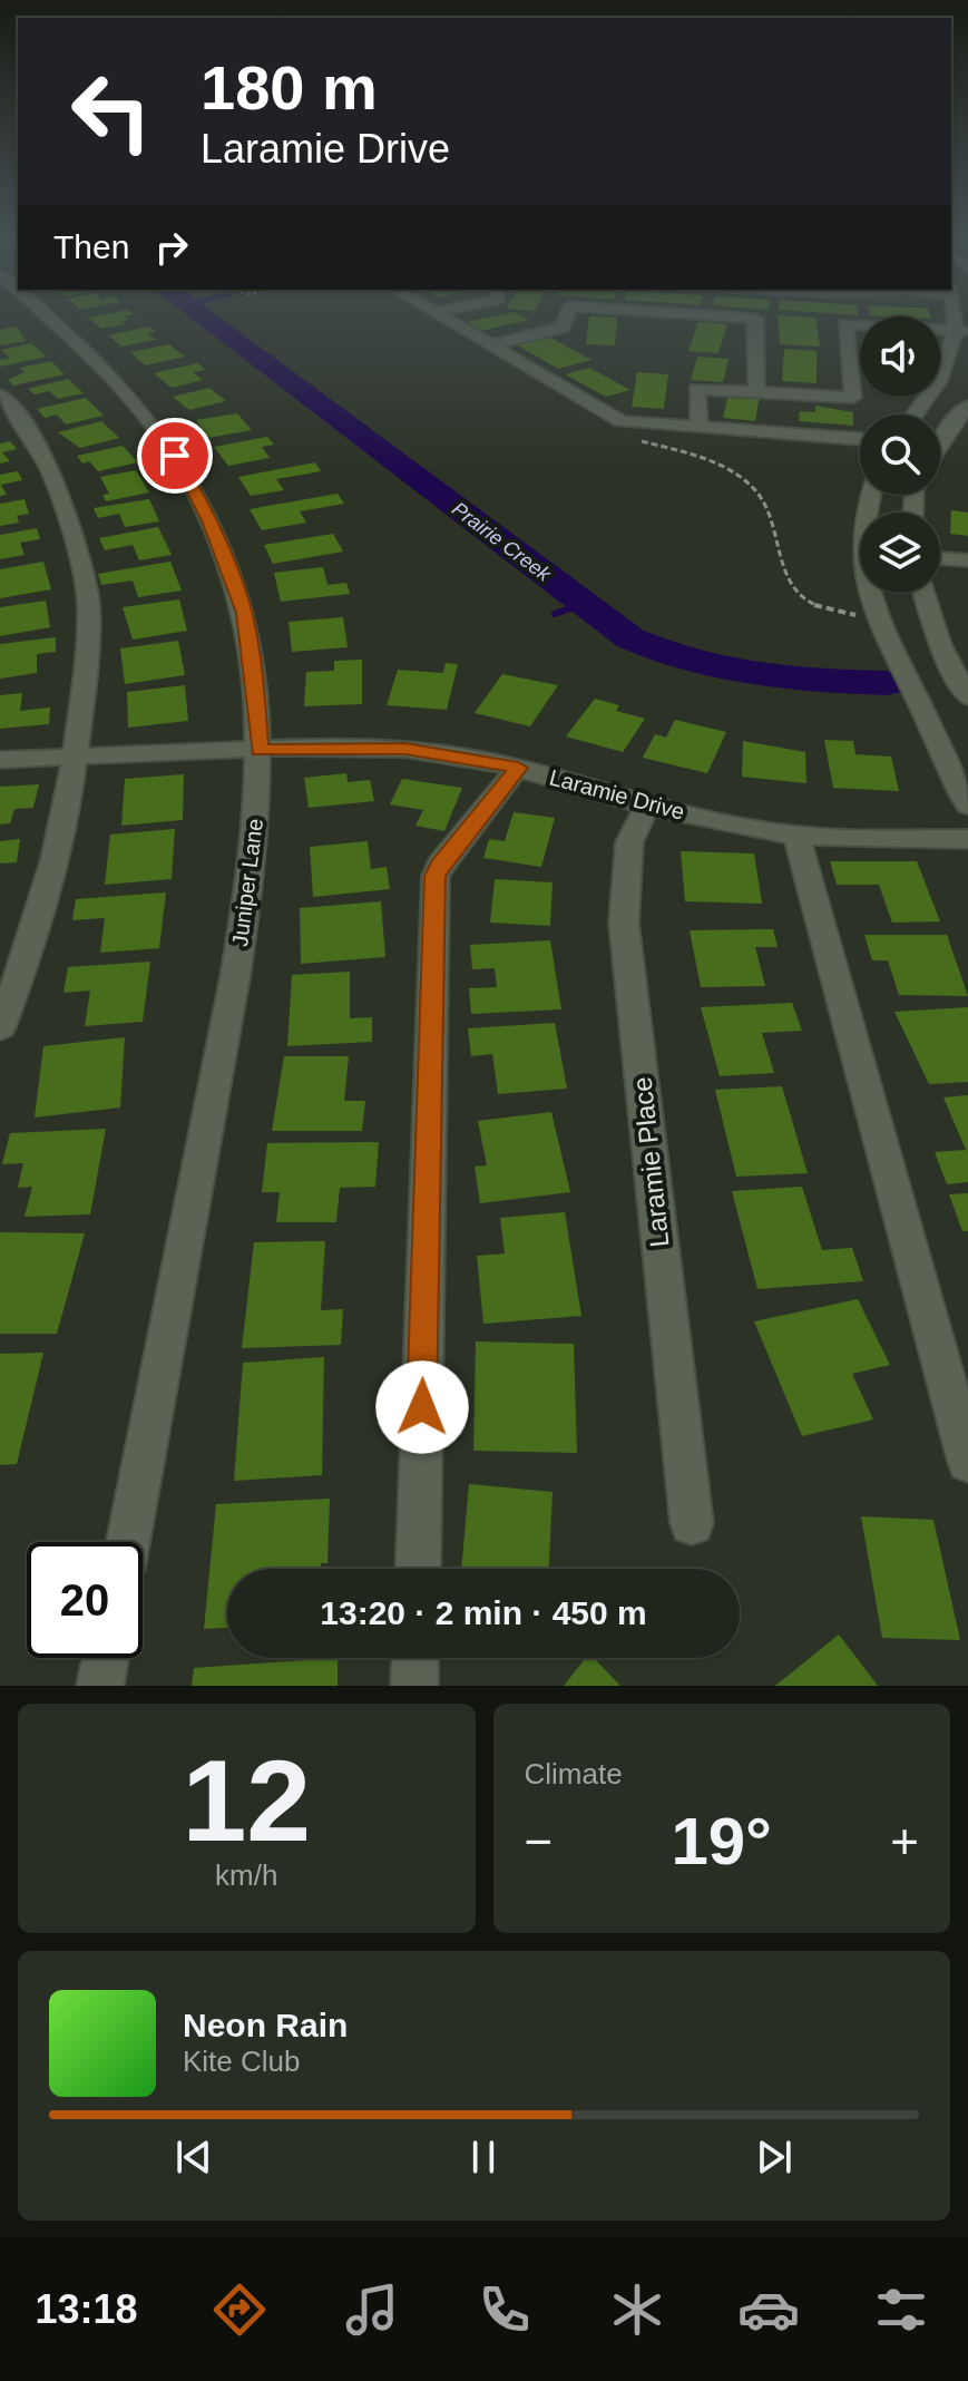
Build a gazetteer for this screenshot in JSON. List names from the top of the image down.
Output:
{
  "streets": {
    "street": ["Laramie Drive", "Juniper Lane", "Laramie Place"]
  },
  "crossings": [
    ["Laramie Drive", "Juniper Lane"],
    ["Laramie Drive", "Laramie Place"]
  ],
  "water": ["Prairie Creek"],
  "page": {
    "turn": ["180 m", "Laramie Drive"],
    "then": "Then",
    "limit": "20",
    "trip": "13:20 · 2 min · 450 m",
    "tile": [
      ["12", "km/h"],
      "Climate"
    ],
    "heat": ["−", "19°", "+"],
    "song": ["Neon Rain", "Kite Club"],
    "tabs": "13:18"
  }
}
